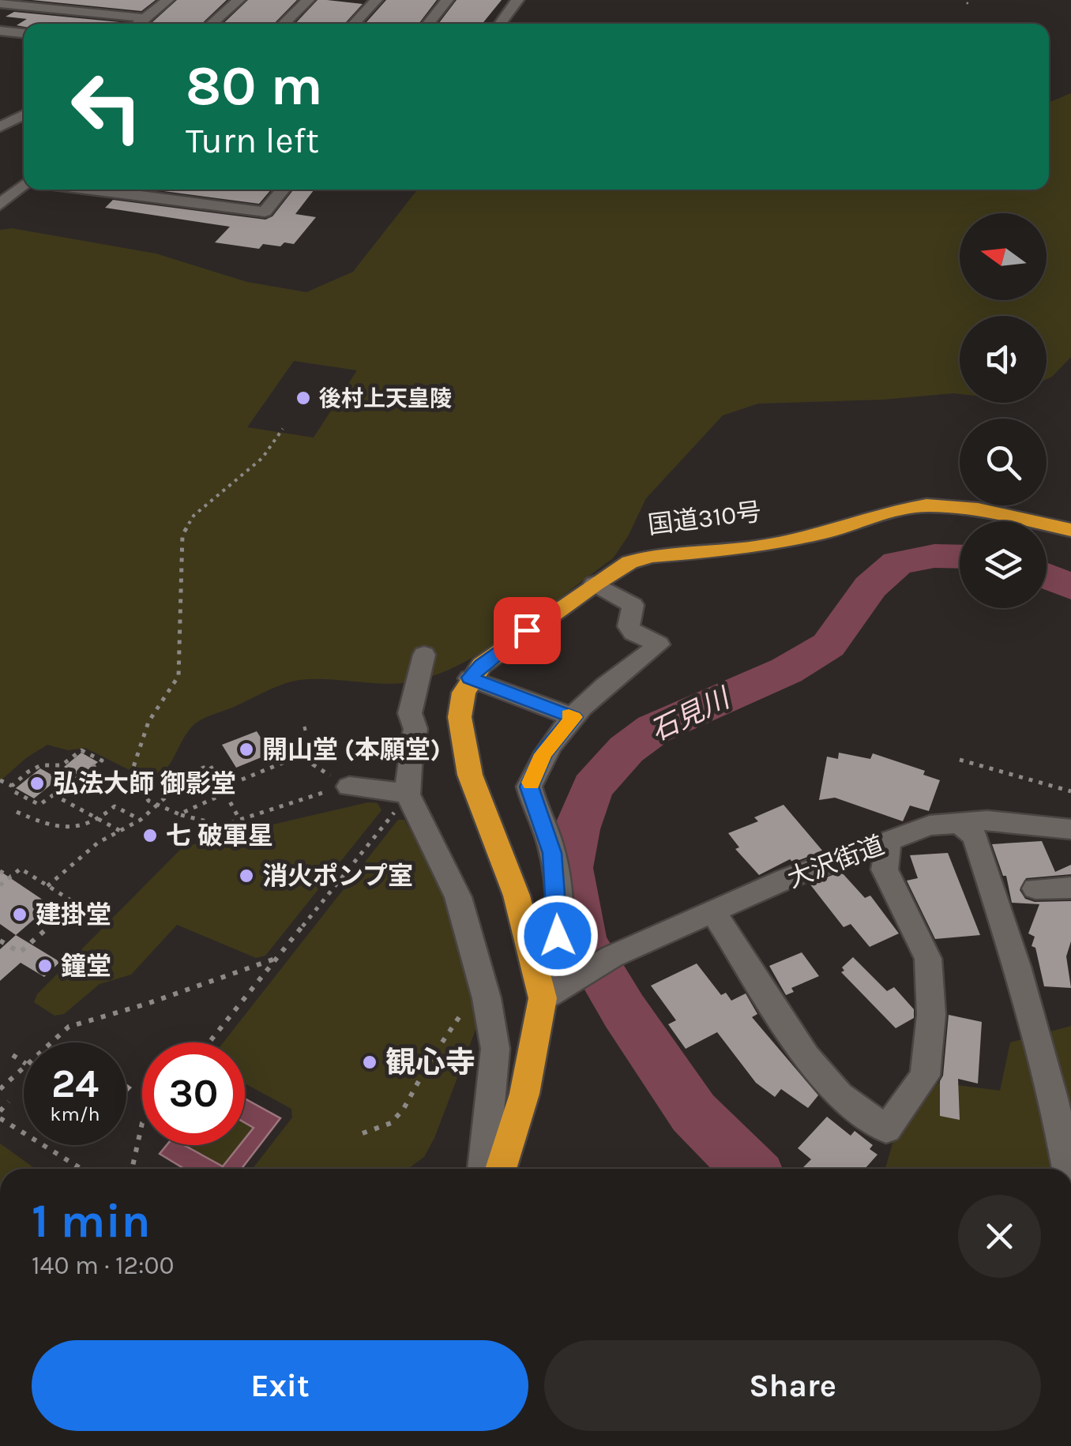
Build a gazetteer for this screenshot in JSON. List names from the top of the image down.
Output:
{
  "streets": {
    "highway": ["国道310号"],
    "street": ["大沢街道"]
  },
  "water": ["石見川"],
  "places": [
    "後村上天皇陵",
    "開山堂 (本願堂)",
    "弘法大師 御影堂",
    "七 破軍星",
    "消火ポンプ室",
    "建掛堂",
    "鐘堂",
    "観心寺"
  ],
  "north": "left",
  "page": {
    "turn": ["80 m", "Turn left"],
    "speed": "24 km/h",
    "limit": "30",
    "heading": ["1 min", "140 m · 12:00"],
    "buttons": ["Exit", "Share"]
  }
}
